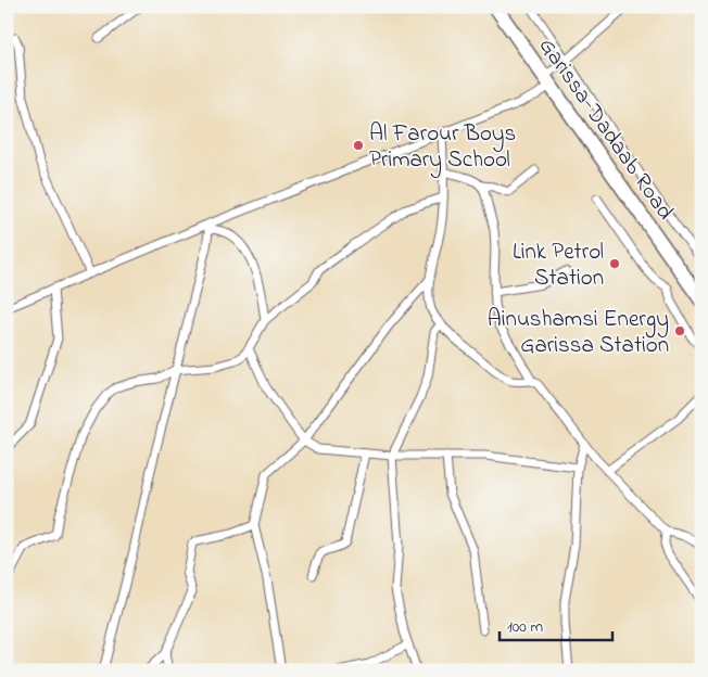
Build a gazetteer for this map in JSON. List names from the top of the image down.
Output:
{
  "streets": {
    "highway": ["Garissa-Dadaab Road"]
  },
  "places": ["Al Farour Boys Primary School", "Link Petrol Station", "Ainushamsi Energy Garissa Station"],
  "scale_bar": "100 m"
}
